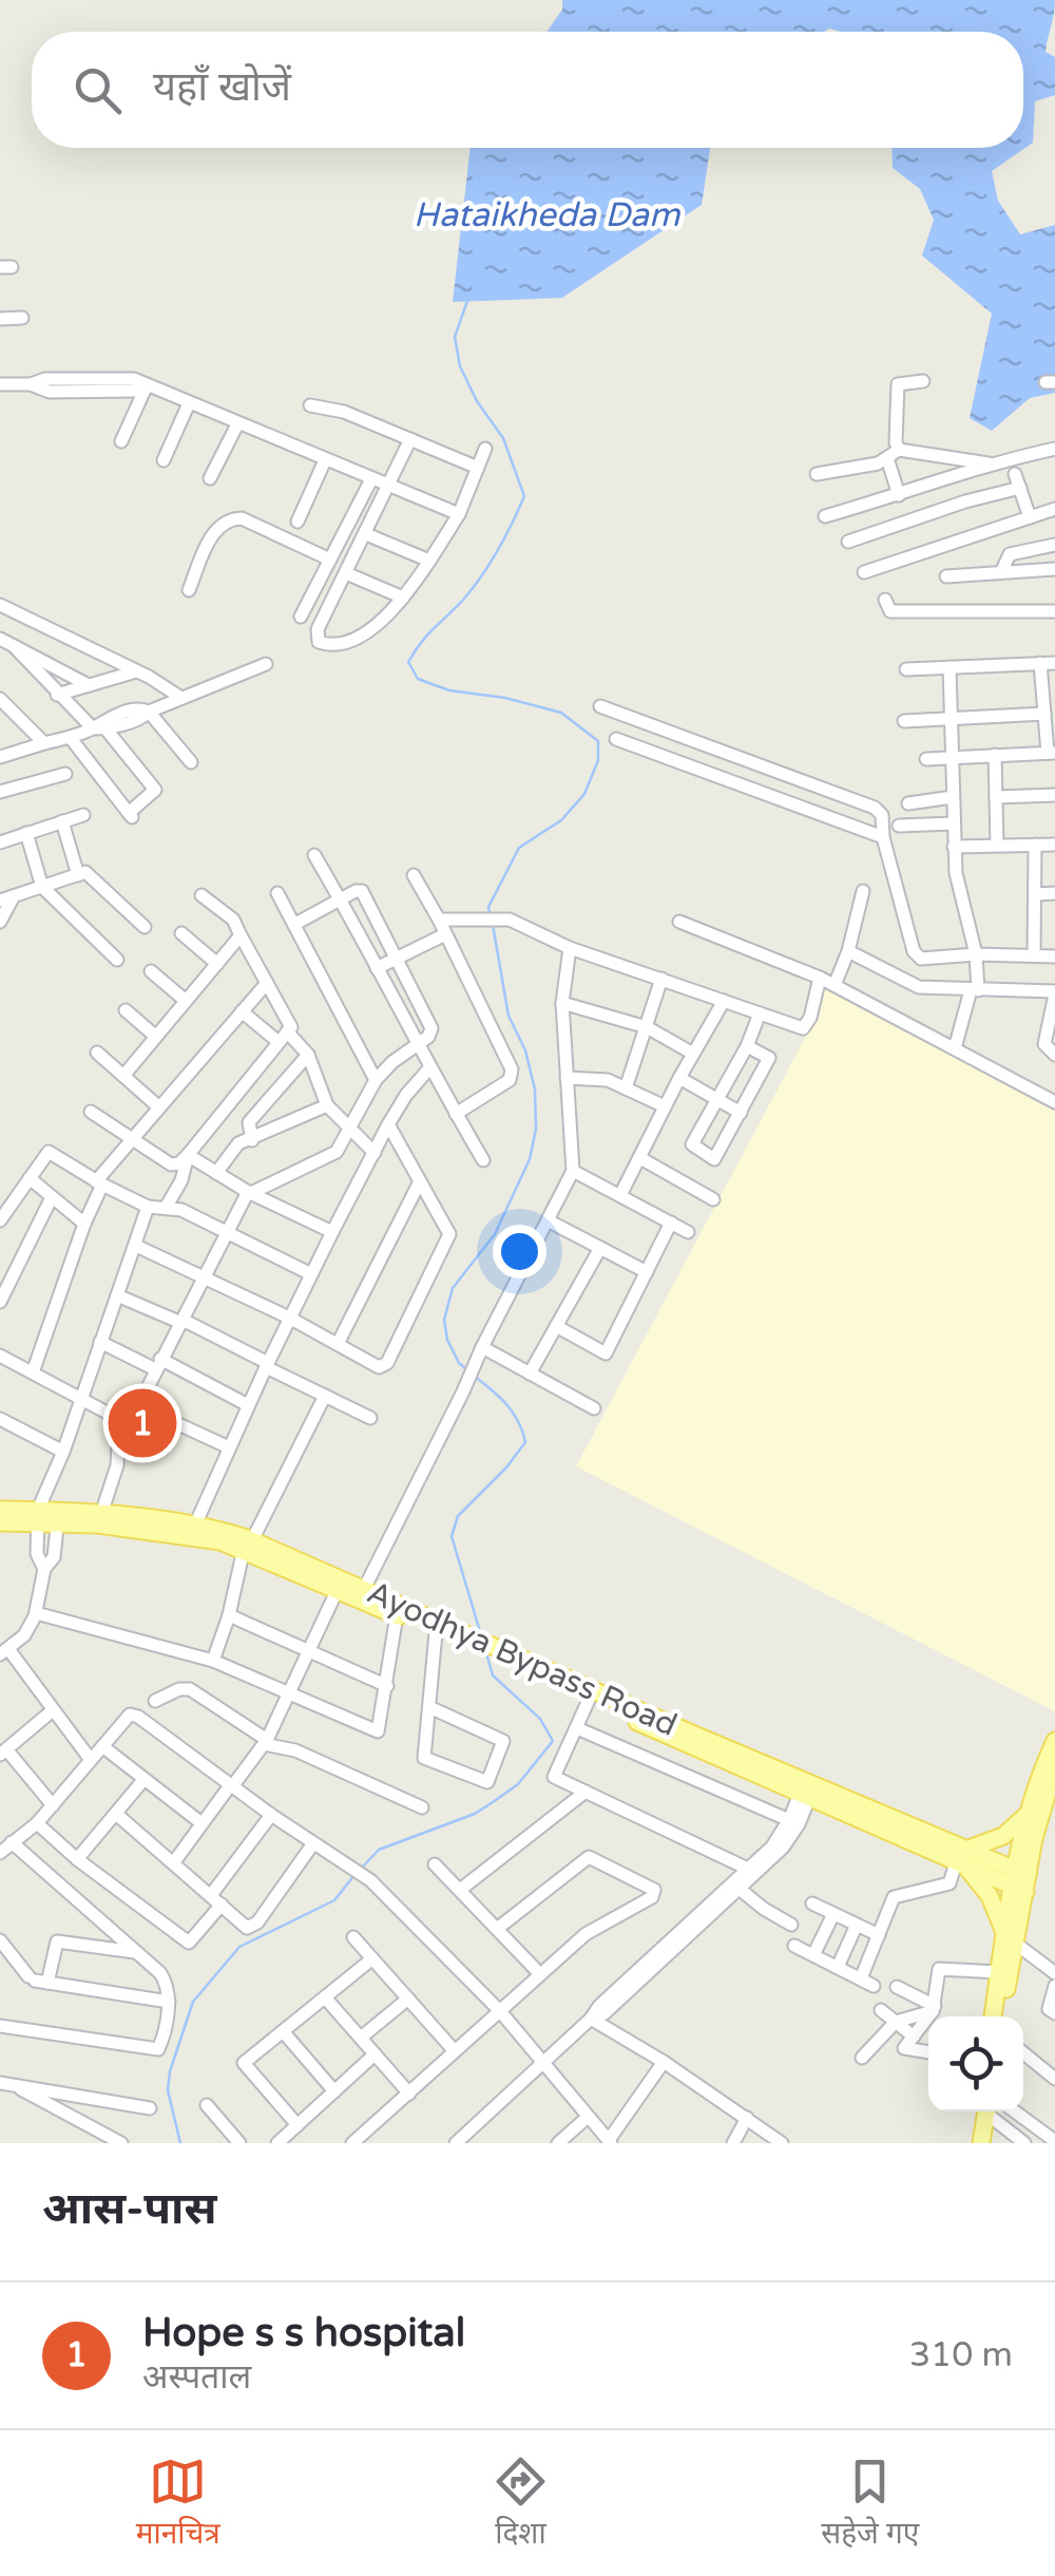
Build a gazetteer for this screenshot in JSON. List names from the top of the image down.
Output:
{
  "streets": {
    "main road": ["Ayodhya Bypass Road"]
  },
  "water": ["Hataikheda Dam"],
  "page": {
    "search": "यहाँ खोजें",
    "pins": "1",
    "heading": "आस-पास",
    "list": [
      {
        "mark": "1",
        "name": "Hope s s hospital",
        "note": "अस्पताल",
        "value": "310 m"
      }
    ],
    "nav": ["मानचित्र", "दिशा", "सहेजे गए"]
  }
}
